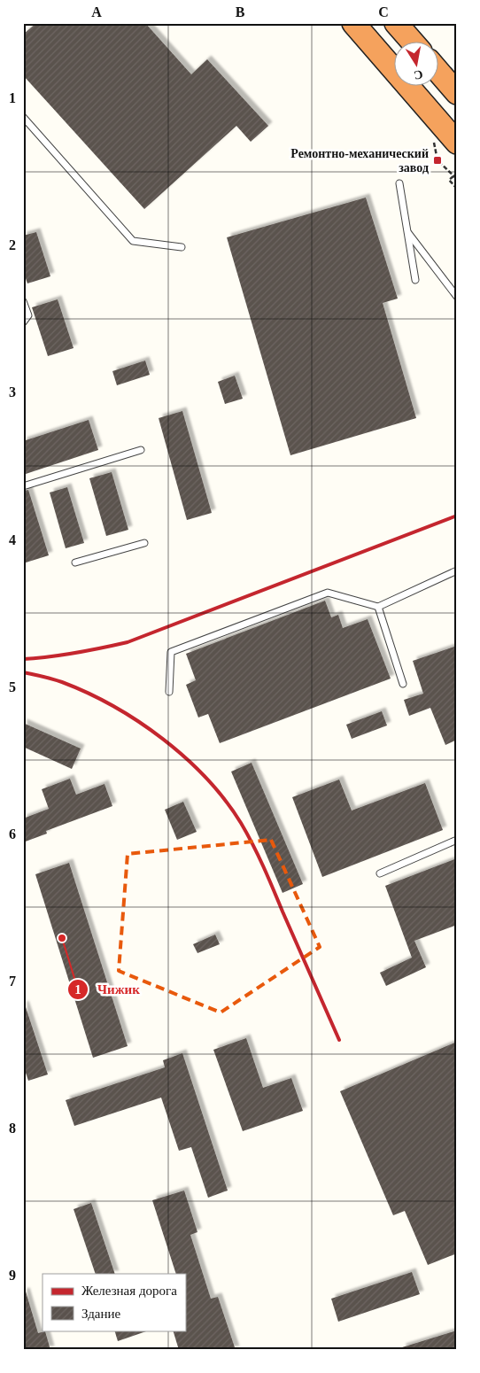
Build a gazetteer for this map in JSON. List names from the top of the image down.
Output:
{
  "places": {
    "transit": ["Ремонтно-механический завод"],
    "other": ["Чижик"]
  },
  "legend": ["Железная дорога", "Здание"],
  "north": "bottom",
  "grid": {
    "columns": ["A", "B", "C"],
    "rows": [
      "1",
      "2",
      "3",
      "4",
      "5",
      "6",
      "7",
      "8",
      "9"
    ]
  }
}
